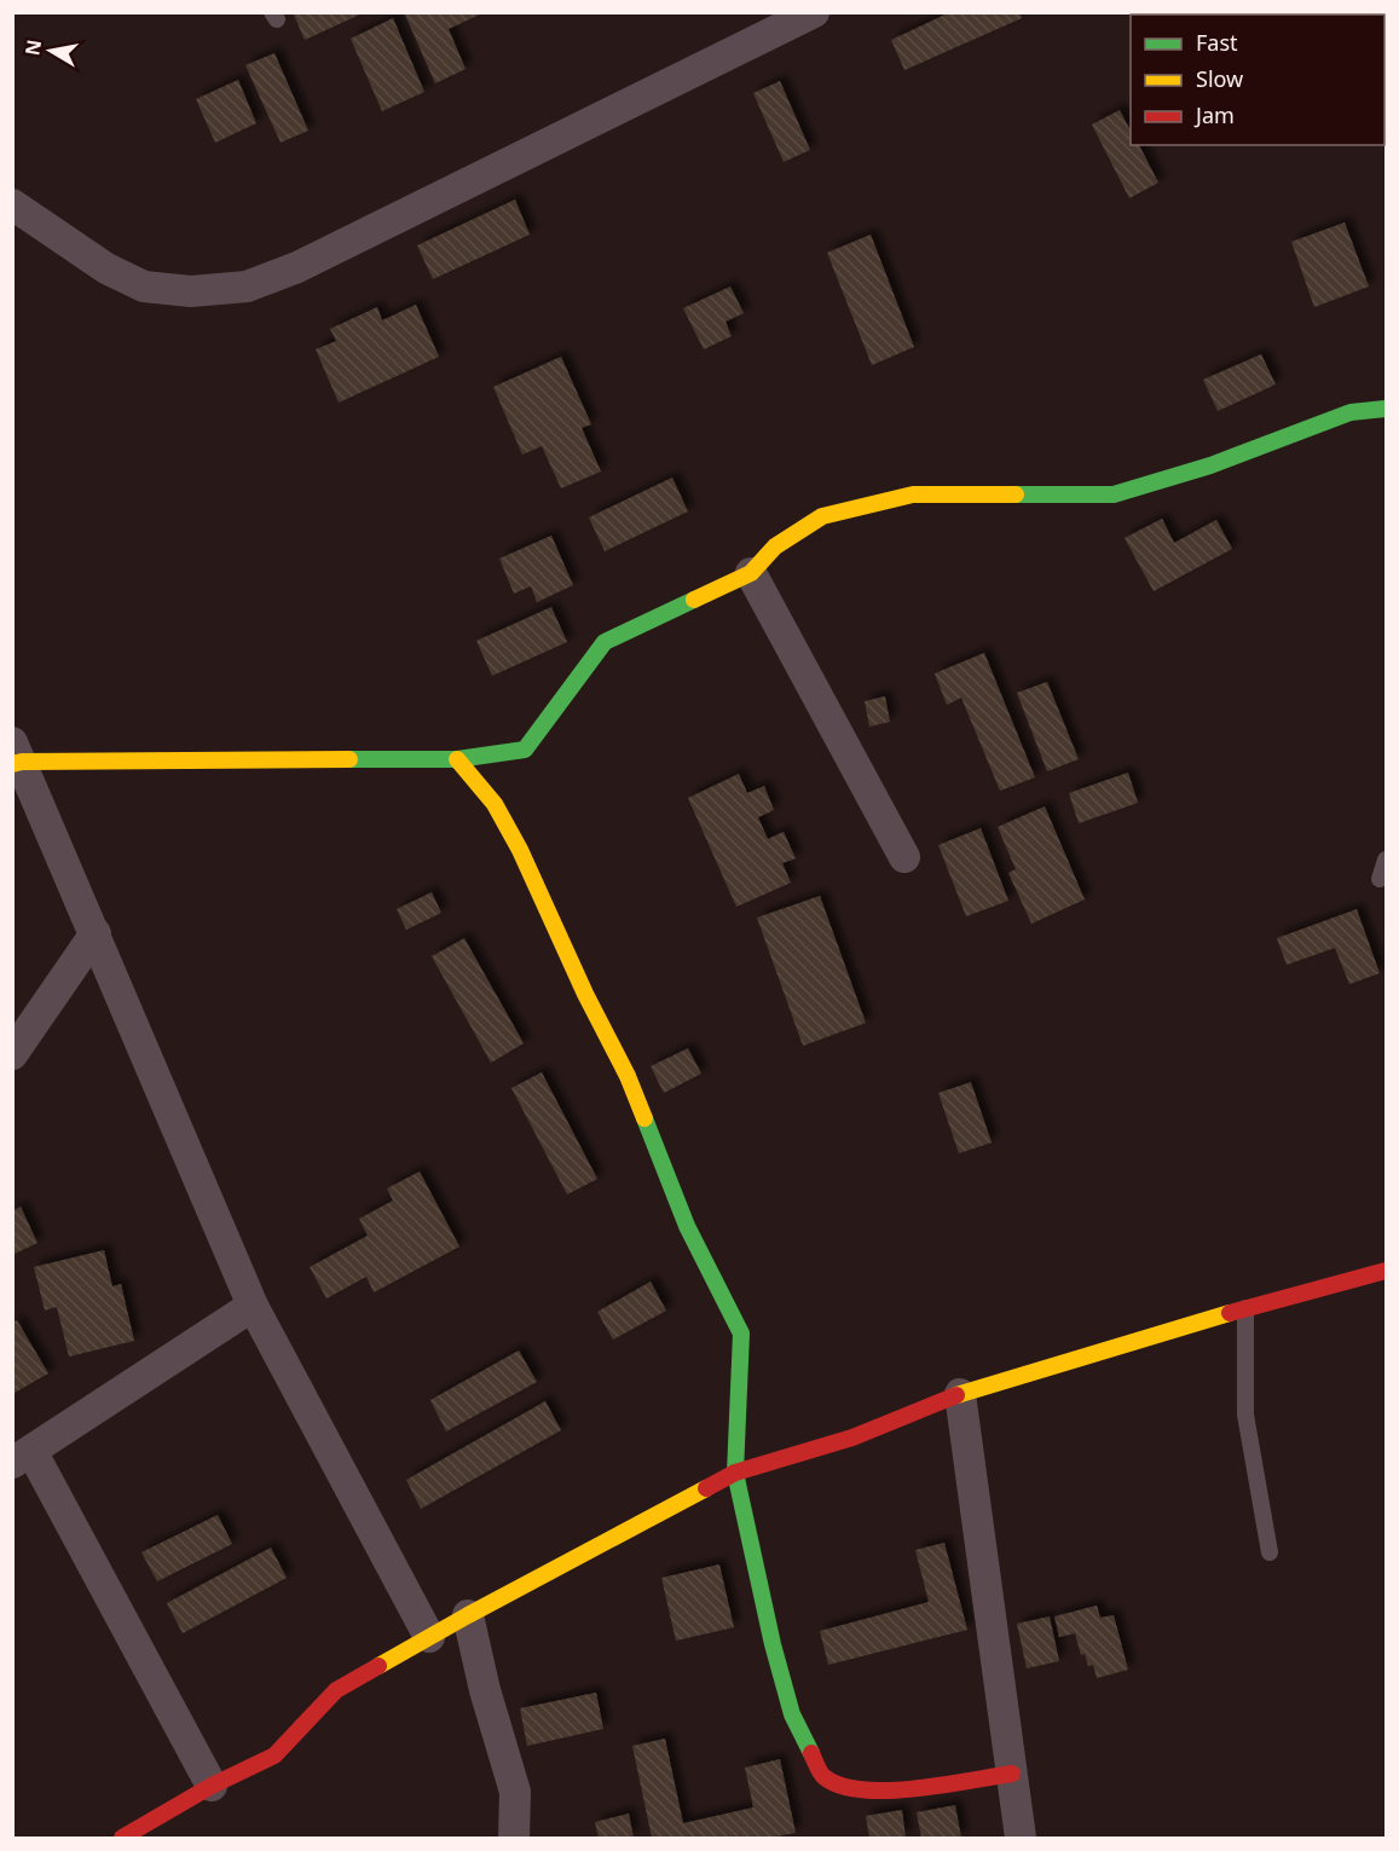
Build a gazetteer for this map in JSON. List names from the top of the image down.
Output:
{
  "legend": ["Fast", "Slow", "Jam"],
  "north": "left"
}
